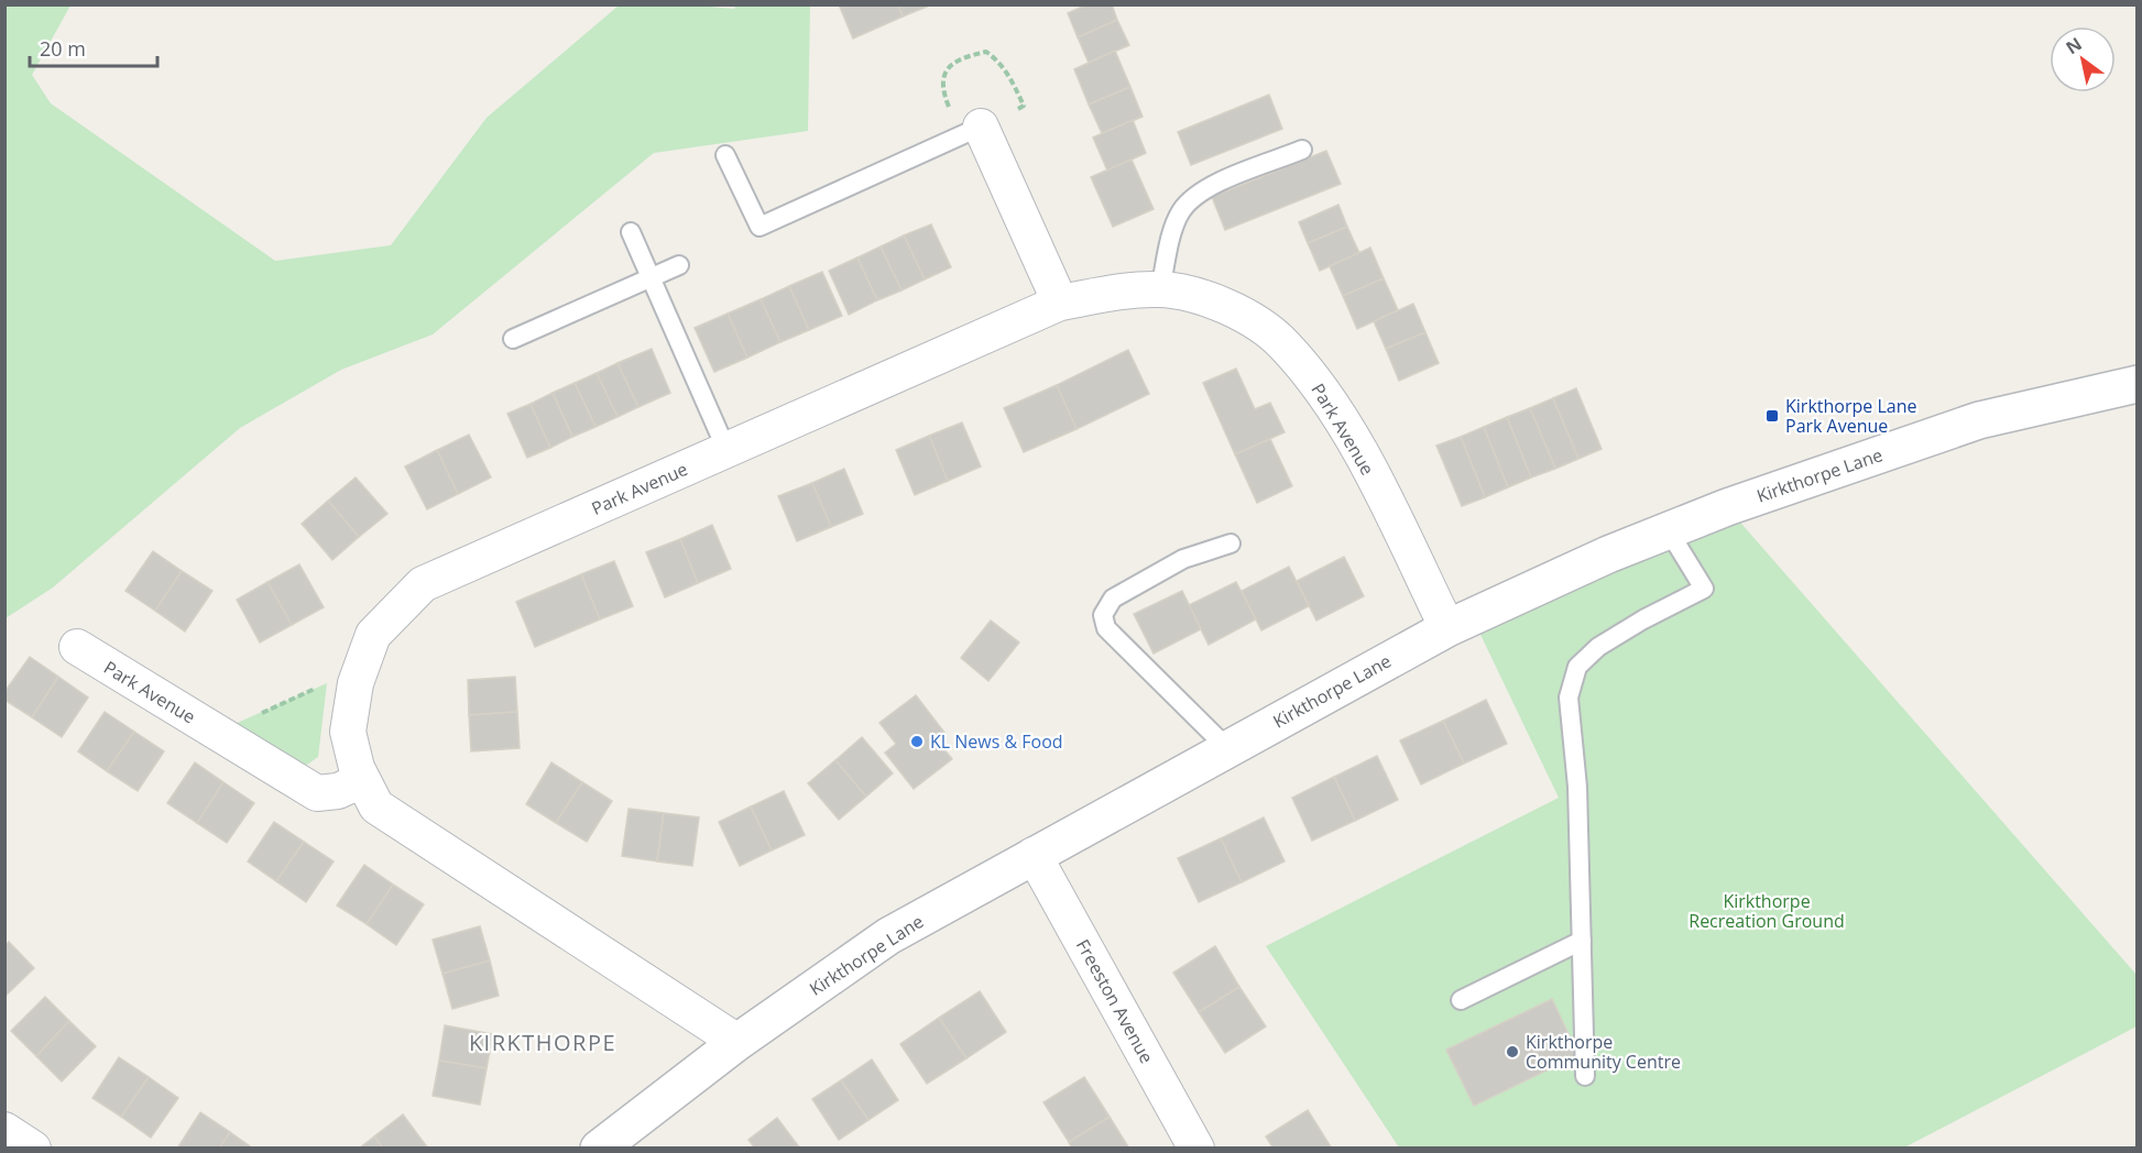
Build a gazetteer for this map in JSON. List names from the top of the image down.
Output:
{
  "streets": {
    "street": ["Park Avenue", "Kirkthorpe Lane", "Freeston Avenue"]
  },
  "crossings": [
    ["Park Avenue", "Kirkthorpe Lane"],
    ["Kirkthorpe Lane", "Freeston Avenue"]
  ],
  "districts": ["KIRKTHORPE"],
  "parks": ["Kirkthorpe Recreation Ground"],
  "places": {
    "transit": ["Kirkthorpe Lane Park Avenue"],
    "other": ["KL News & Food", "Kirkthorpe Community Centre"]
  },
  "scale_bar": "20 m",
  "north": "top left"
}
